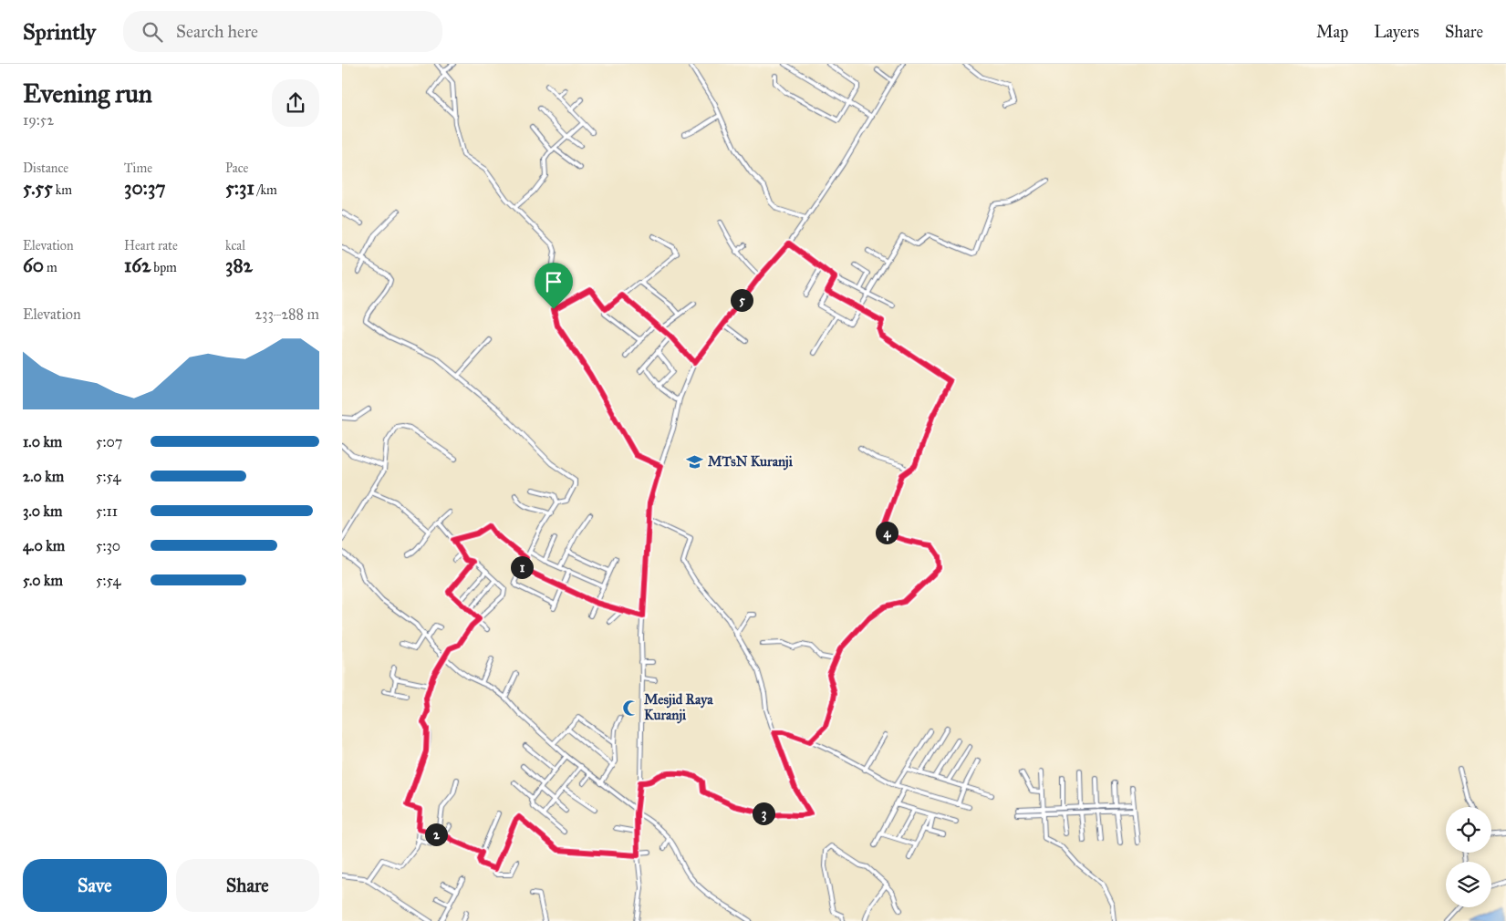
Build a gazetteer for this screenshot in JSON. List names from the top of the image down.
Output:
{
  "places": {
    "school or university": ["MTsN Kuranji"],
    "mosque": ["Mesjid Raya Kuranji"]
  },
  "page": {
    "header": "Sprintly",
    "search": "Search here",
    "nav": ["Map", "Layers", "Share"],
    "heading": ["Evening run", "19:52"],
    "stats": [
      ["Distance", "5.55 km"],
      ["Time", "30:37"],
      ["Pace", "5:31 /km"],
      ["Elevation", "60 m"],
      ["Heart rate", "162 bpm"],
      ["kcal", "382"]
    ],
    "pins": [
      "5",
      "4",
      "1",
      "3",
      "2"
    ],
    "chart": ["Elevation", "233–288 m"],
    "list": [
      {
        "name": "1.0 km",
        "note": "5:07"
      },
      {
        "name": "2.0 km",
        "note": "5:54"
      },
      {
        "name": "3.0 km",
        "note": "5:11"
      },
      {
        "name": "4.0 km",
        "note": "5:30"
      },
      {
        "name": "5.0 km",
        "note": "5:54"
      }
    ],
    "buttons": ["Save", "Share"]
  }
}
